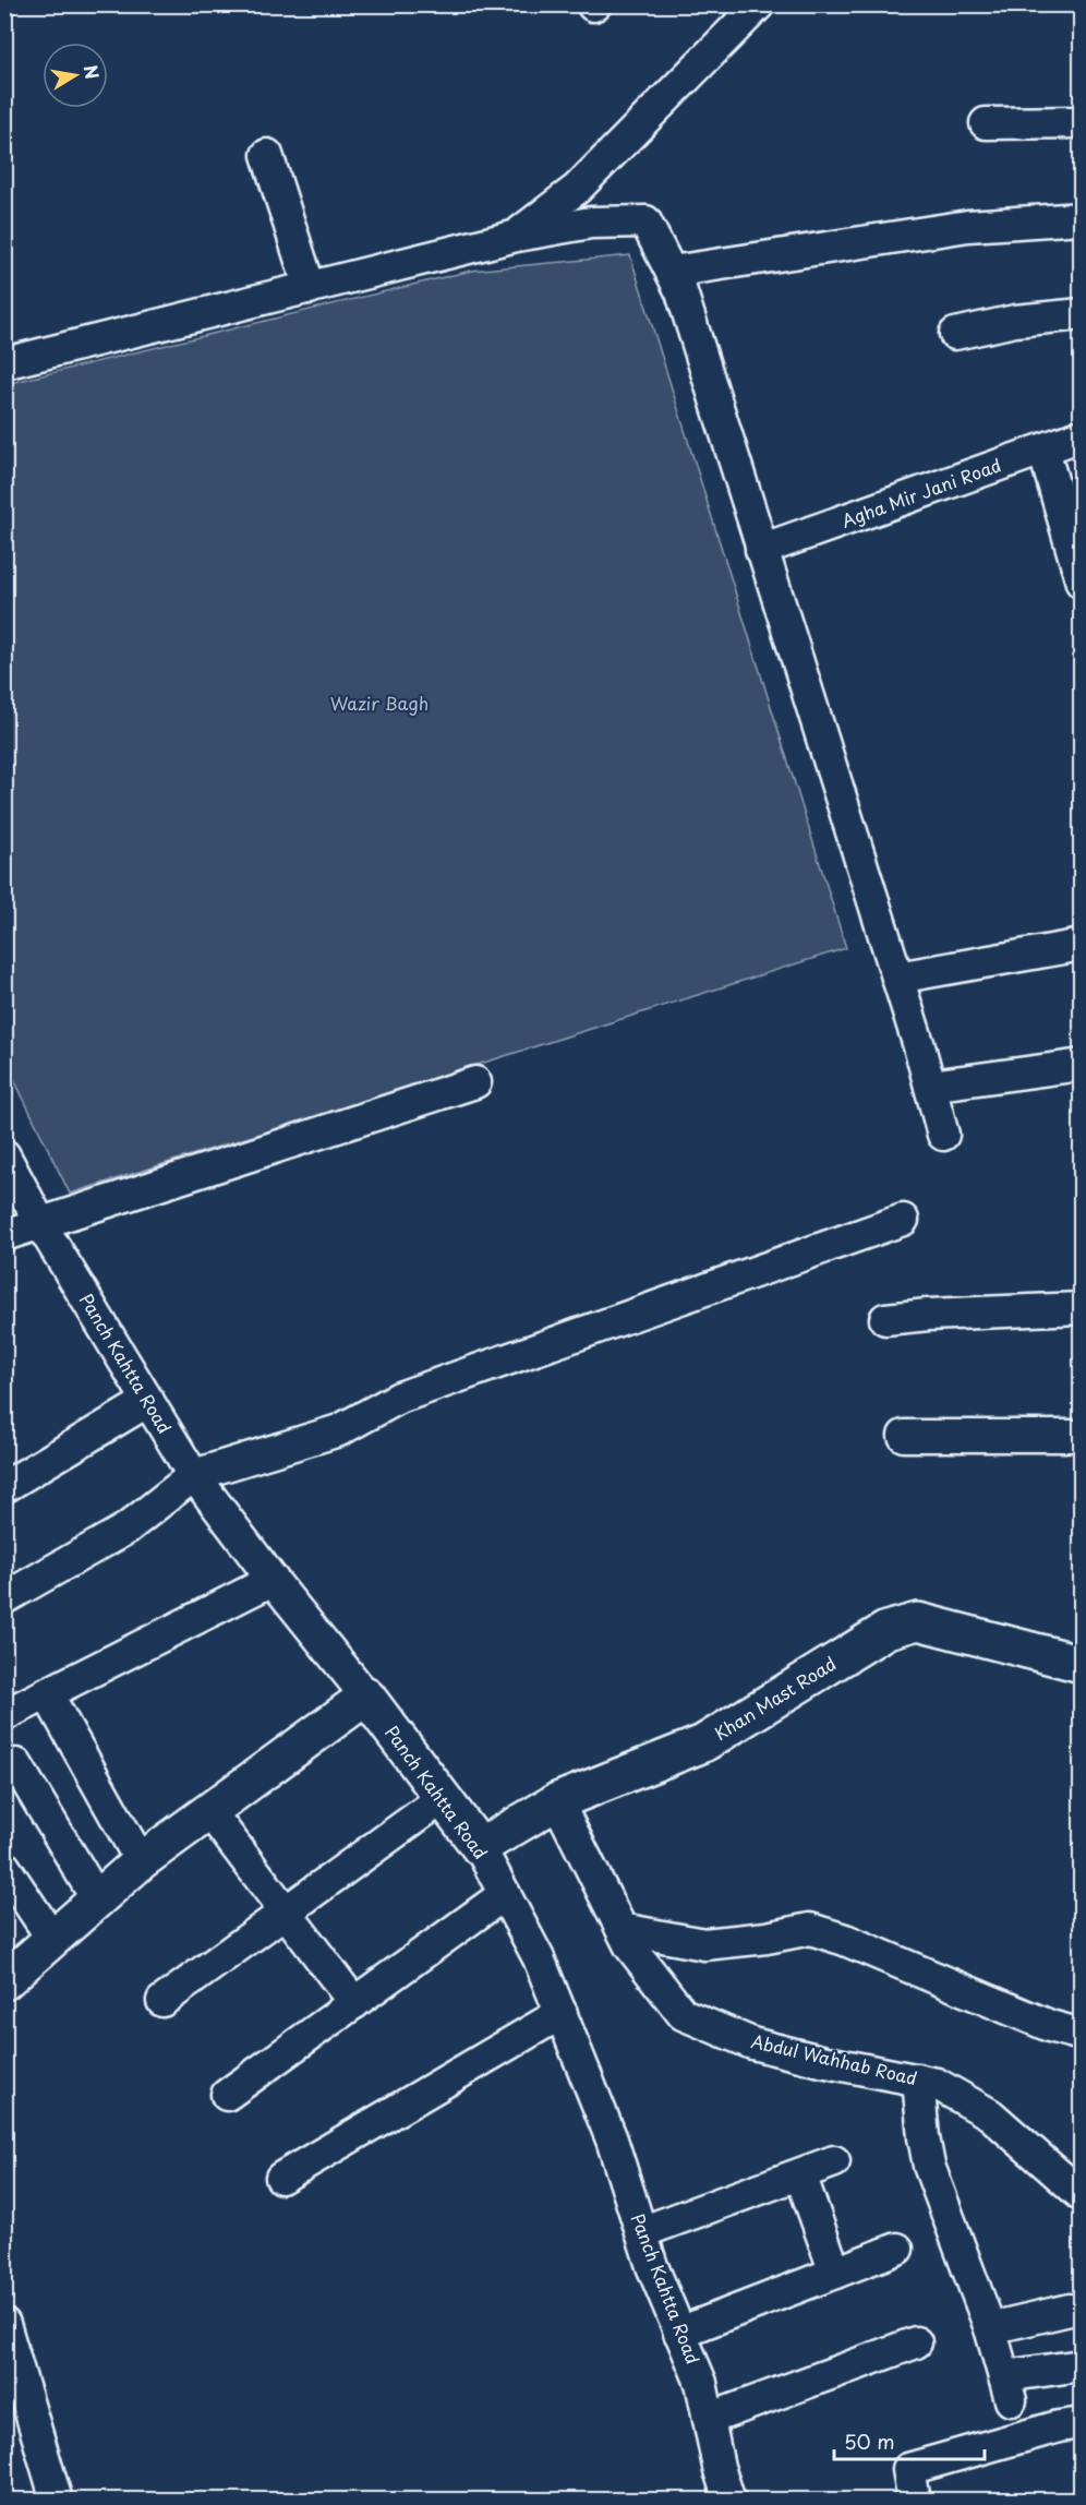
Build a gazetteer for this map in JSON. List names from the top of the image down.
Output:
{
  "streets": {
    "main road": ["Panch Kahtta Road", "Khan Mast Road"],
    "street": ["Agha Mir Jani Road", "Abdul Wahhab Road"]
  },
  "crossings": [
    ["Panch Kahtta Road", "Khan Mast Road"],
    ["Khan Mast Road", "Abdul Wahhab Road"]
  ],
  "parks": ["Wazir Bagh"],
  "scale_bar": "50 m",
  "north": "right"
}
